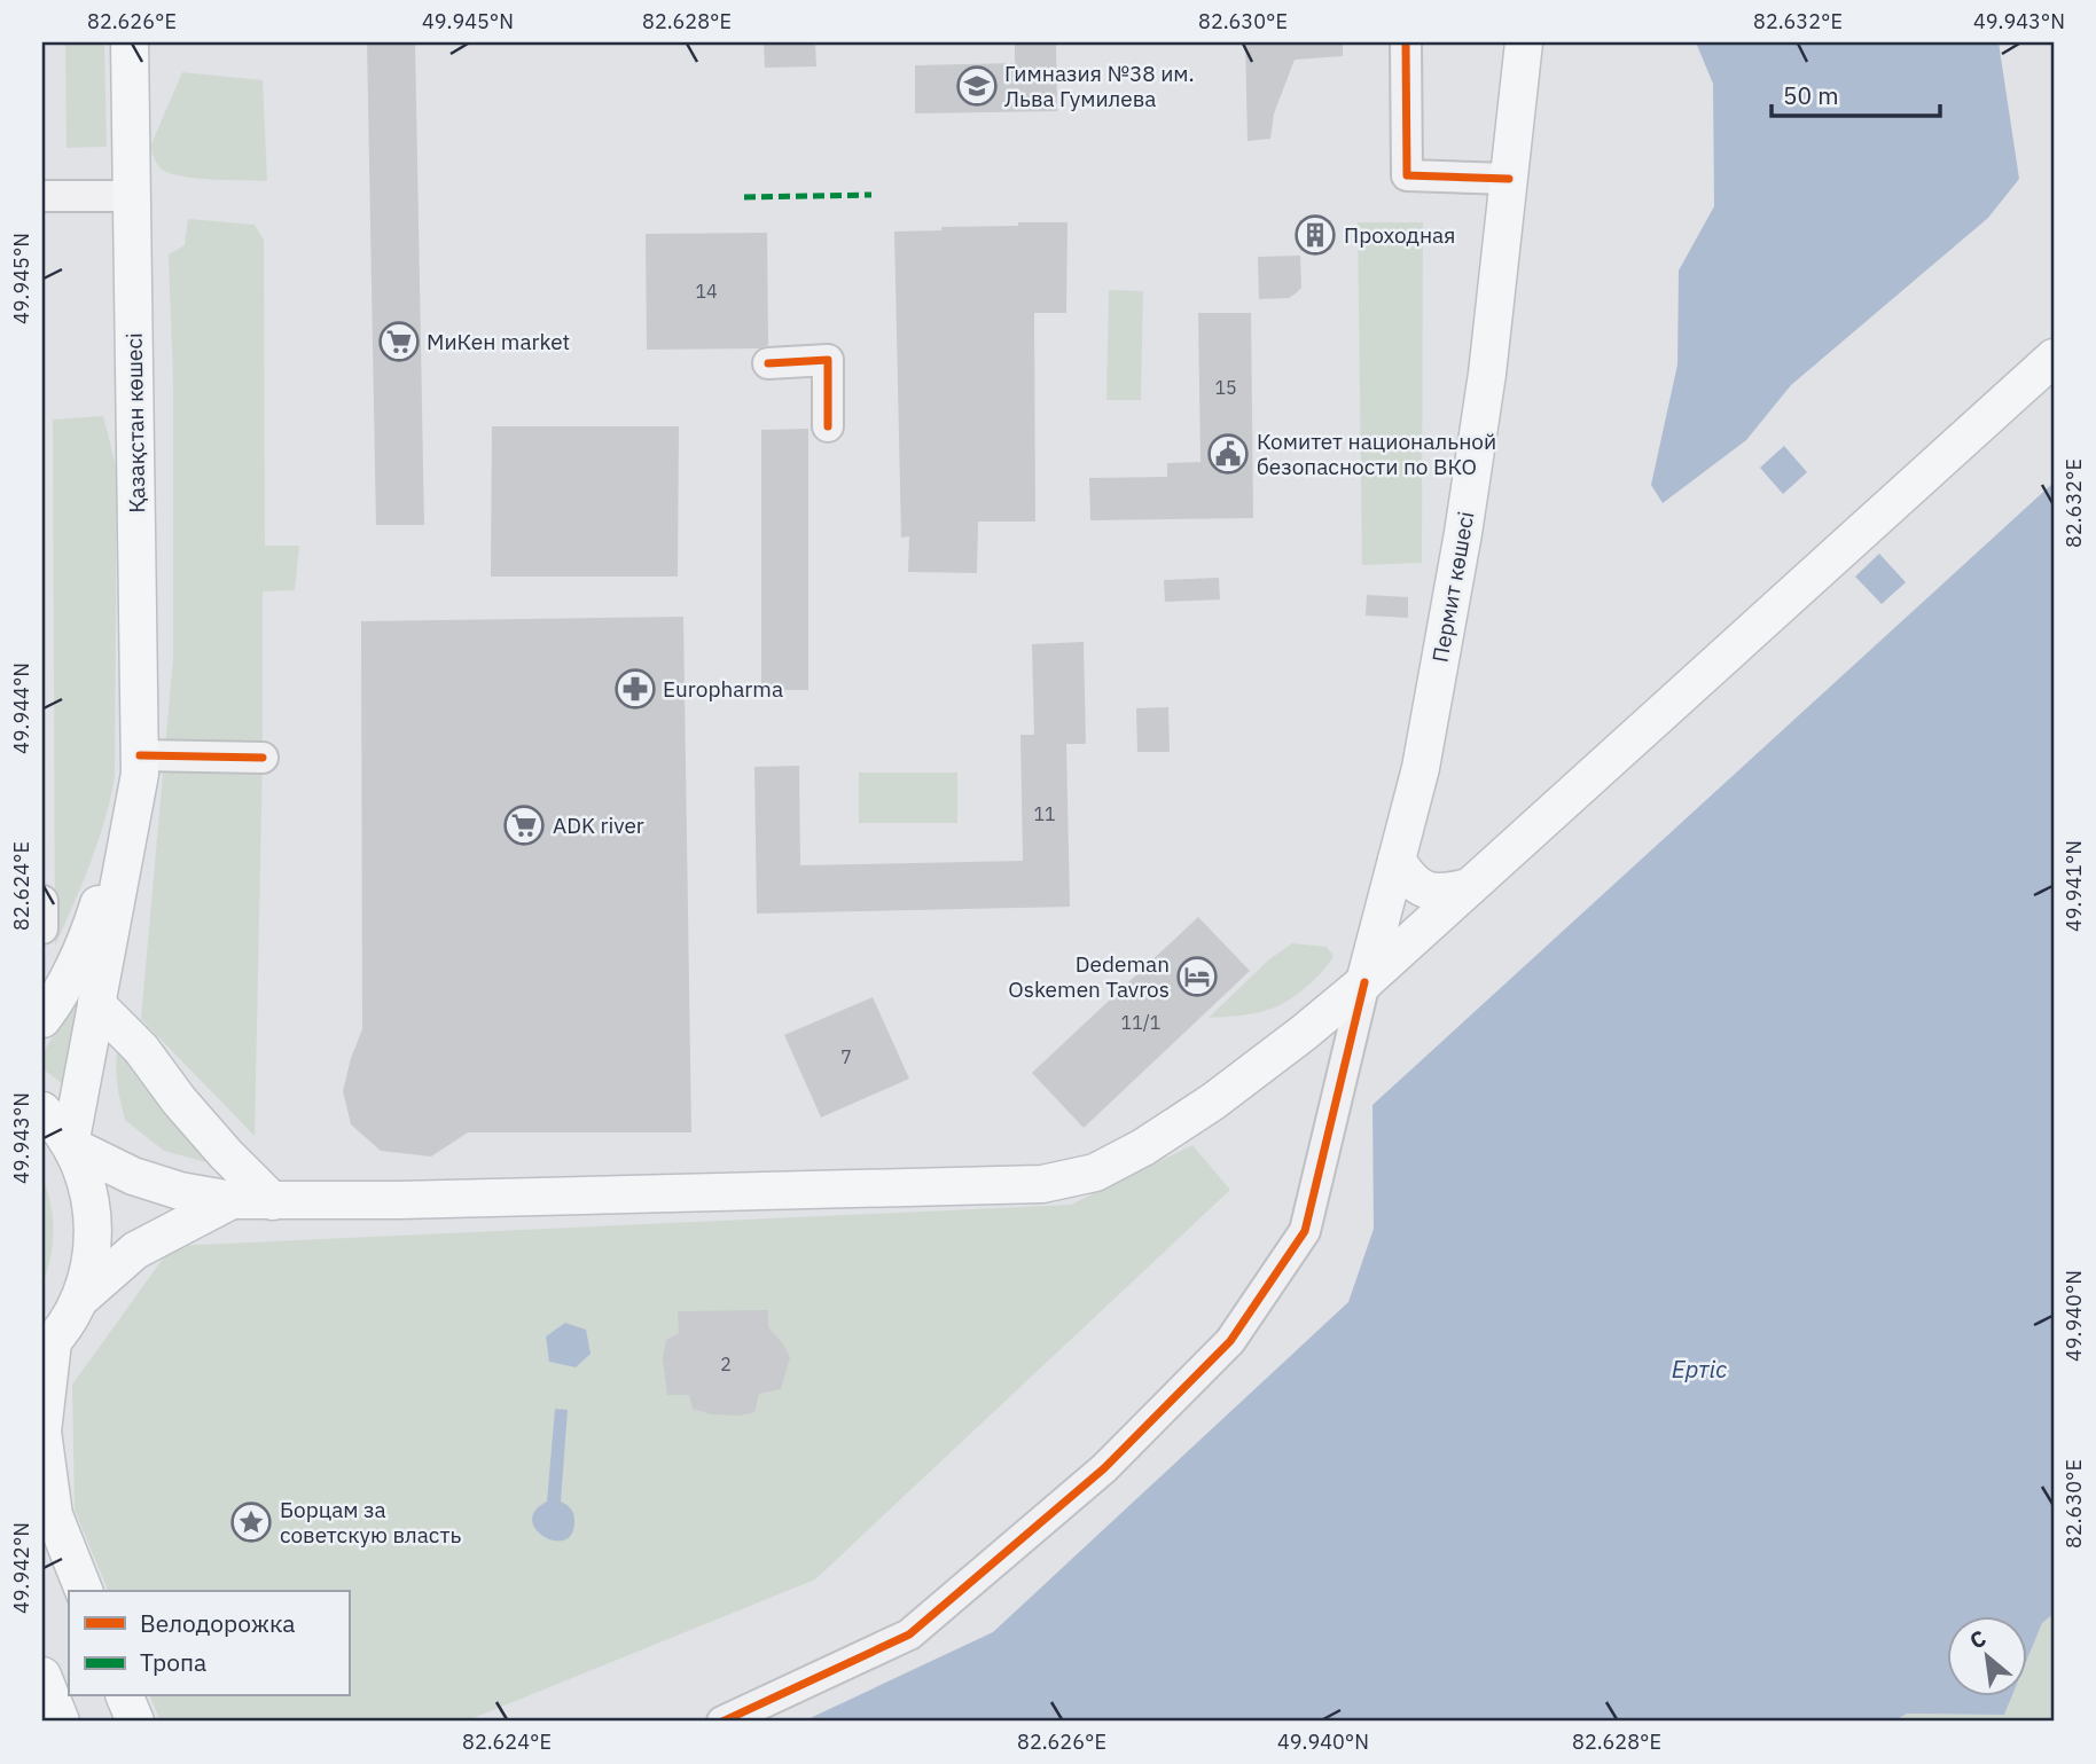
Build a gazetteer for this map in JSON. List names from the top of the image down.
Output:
{
  "streets": {
    "main road": ["Қазақстан көшесі", "Пермит көшесі"]
  },
  "water": ["Ертіс"],
  "places": {
    "school or university": ["Гимназия №38 им. Льва Гумилева"],
    "building": ["Проходная"],
    "supermarket": ["МиКен market", "ADK river"],
    "public building": ["Комитет национальной безопасности по ВКО"],
    "pharmacy": ["Europharma"],
    "hotel": ["Dedeman Oskemen Tavros"],
    "place": ["Борцам за советскую власть"]
  },
  "house_numbers": [
    "14",
    "15",
    "11",
    "11/1",
    "7",
    "2"
  ],
  "legend": ["Велодорожка", "Тропа"],
  "scale_bar": "50 m",
  "north": "top left",
  "coordinates": [
    "82.626°E",
    "49.945°N",
    "82.628°E",
    "82.630°E",
    "82.632°E",
    "49.943°N",
    "49.944°N",
    "49.941°N",
    "82.624°E",
    "49.940°N",
    "49.942°N"
  ]
}
